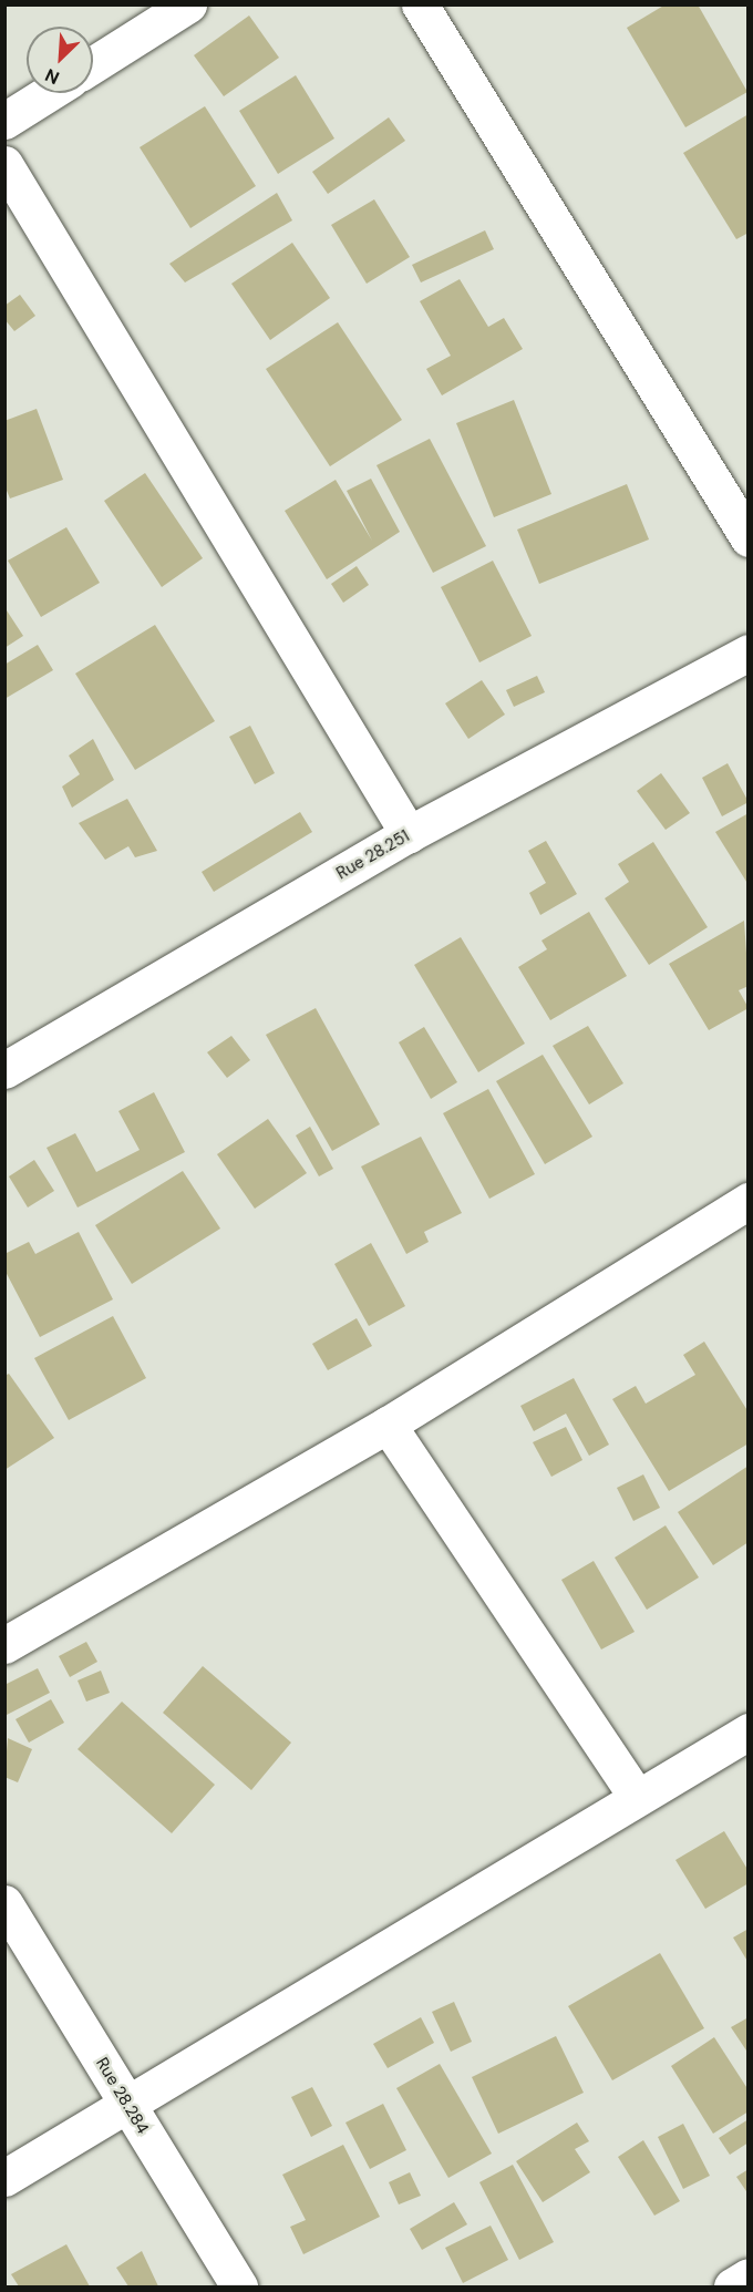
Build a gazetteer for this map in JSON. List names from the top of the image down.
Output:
{
  "streets": {
    "street": ["Rue 28.251", "Rue 28.284"]
  },
  "north": "bottom left"
}
